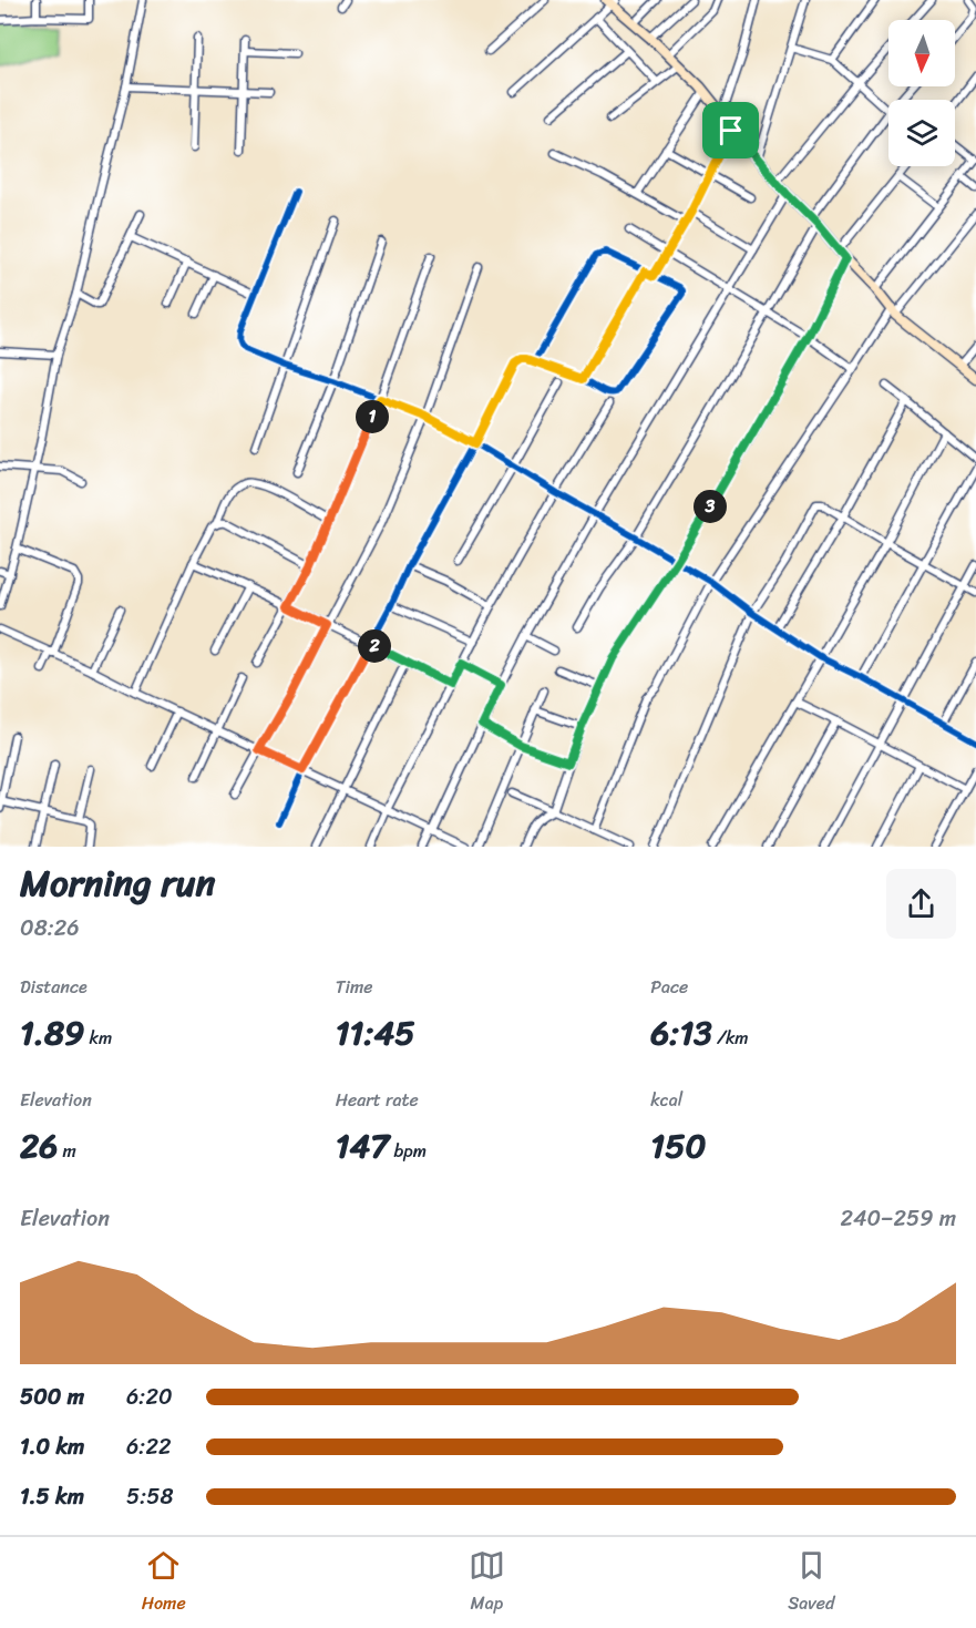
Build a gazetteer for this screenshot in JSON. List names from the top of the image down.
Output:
{
  "north": "bottom",
  "page": {
    "pins": ["1", "3", "2"],
    "heading": ["Morning run", "08:26"],
    "stats": [
      ["Distance", "1.89 km"],
      ["Time", "11:45"],
      ["Pace", "6:13 /km"],
      ["Elevation", "26 m"],
      ["Heart rate", "147 bpm"],
      ["kcal", "150"]
    ],
    "chart": ["Elevation", "240–259 m"],
    "list": [
      {
        "name": "500 m",
        "note": "6:20"
      },
      {
        "name": "1.0 km",
        "note": "6:22"
      },
      {
        "name": "1.5 km",
        "note": "5:58"
      }
    ],
    "tabs": ["Home", "Map", "Saved"]
  }
}
